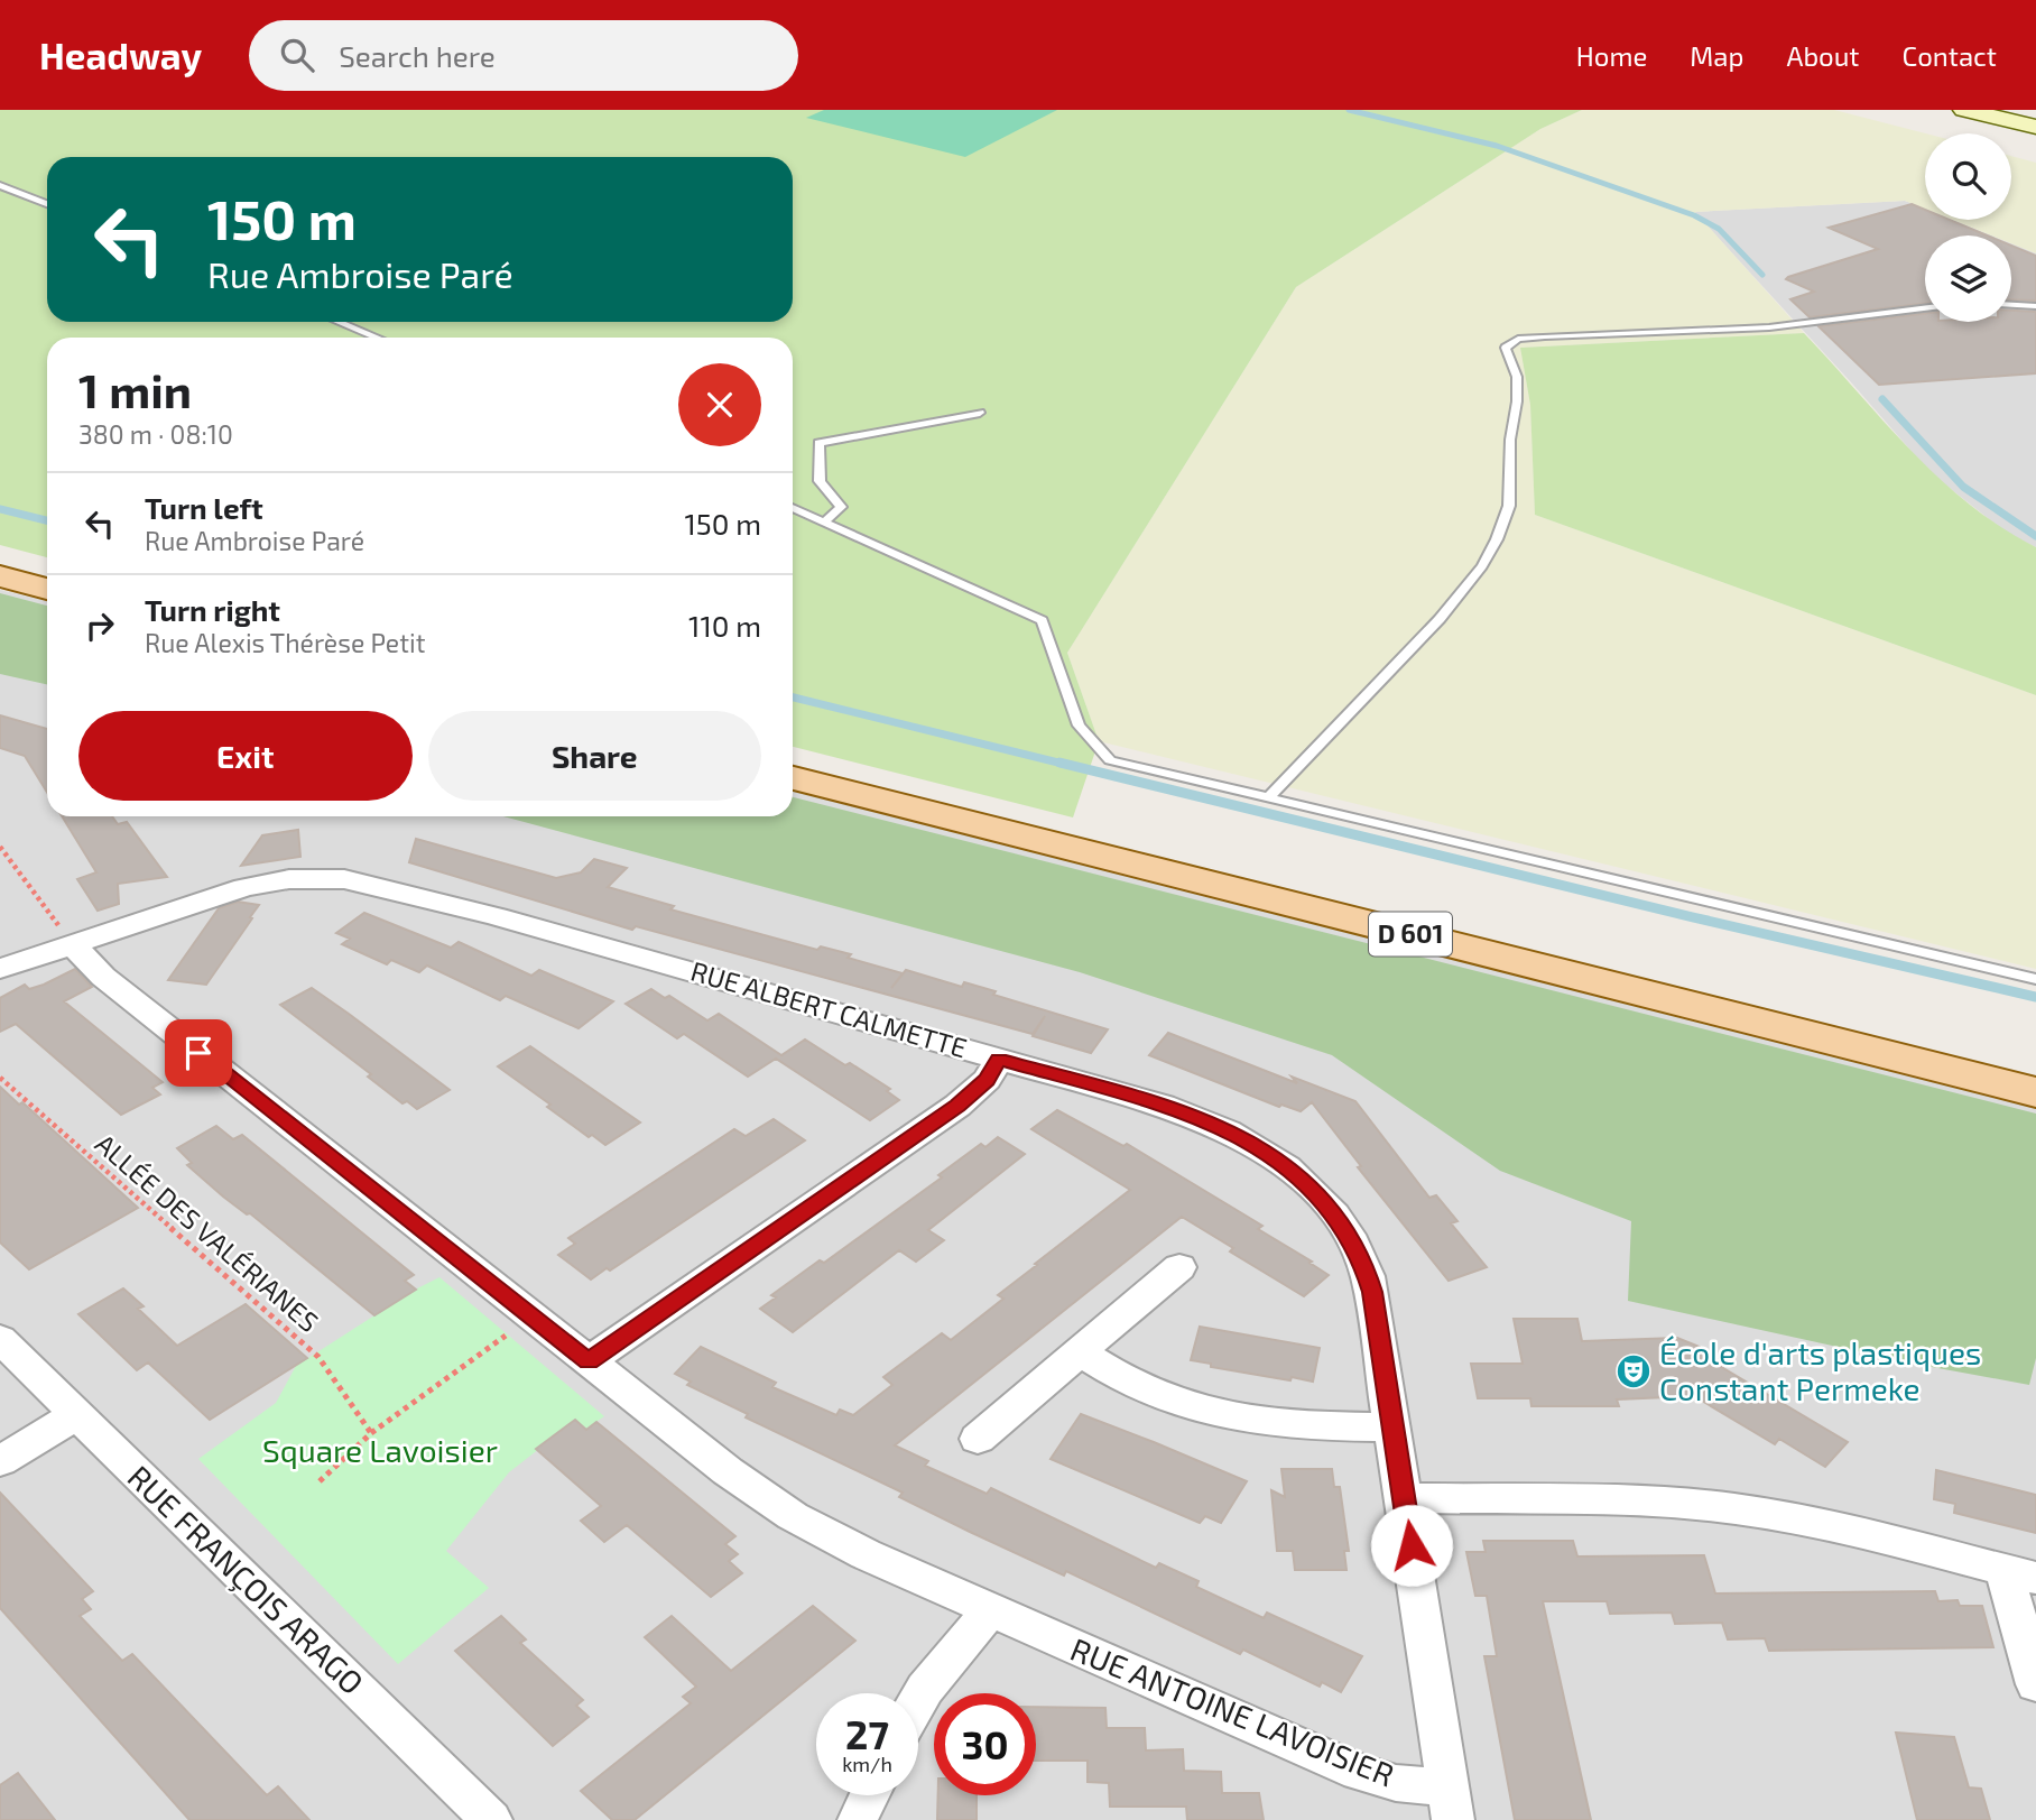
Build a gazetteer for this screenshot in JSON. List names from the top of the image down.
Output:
{
  "streets": {
    "main road": ["D 601"],
    "street": ["RUE ALBERT CALMETTE", "RUE FRANÇOIS ARAGO", "RUE ANTOINE LAVOISIER"],
    "path": ["ALLÉE DES VALÉRIANES"]
  },
  "crossings": [
    ["RUE ALBERT CALMETTE", "RUE ANTOINE LAVOISIER"]
  ],
  "parks": ["Square Lavoisier"],
  "places": {
    "theatre": ["École d'arts plastiques Constant Permeke"]
  },
  "page": {
    "header": "Headway",
    "search": "Search here",
    "nav": [
      "Home",
      "Map",
      "About",
      "Contact"
    ],
    "turn": ["150 m", "Rue Ambroise Paré"],
    "heading": ["1 min", "380 m · 08:10"],
    "list": [
      {
        "name": "Turn left",
        "note": "Rue Ambroise Paré",
        "value": "150 m"
      },
      {
        "name": "Turn right",
        "note": "Rue Alexis Thérèse Petit",
        "value": "110 m"
      }
    ],
    "buttons": ["Exit", "Share"],
    "speed": "27 km/h",
    "limit": "30"
  }
}
